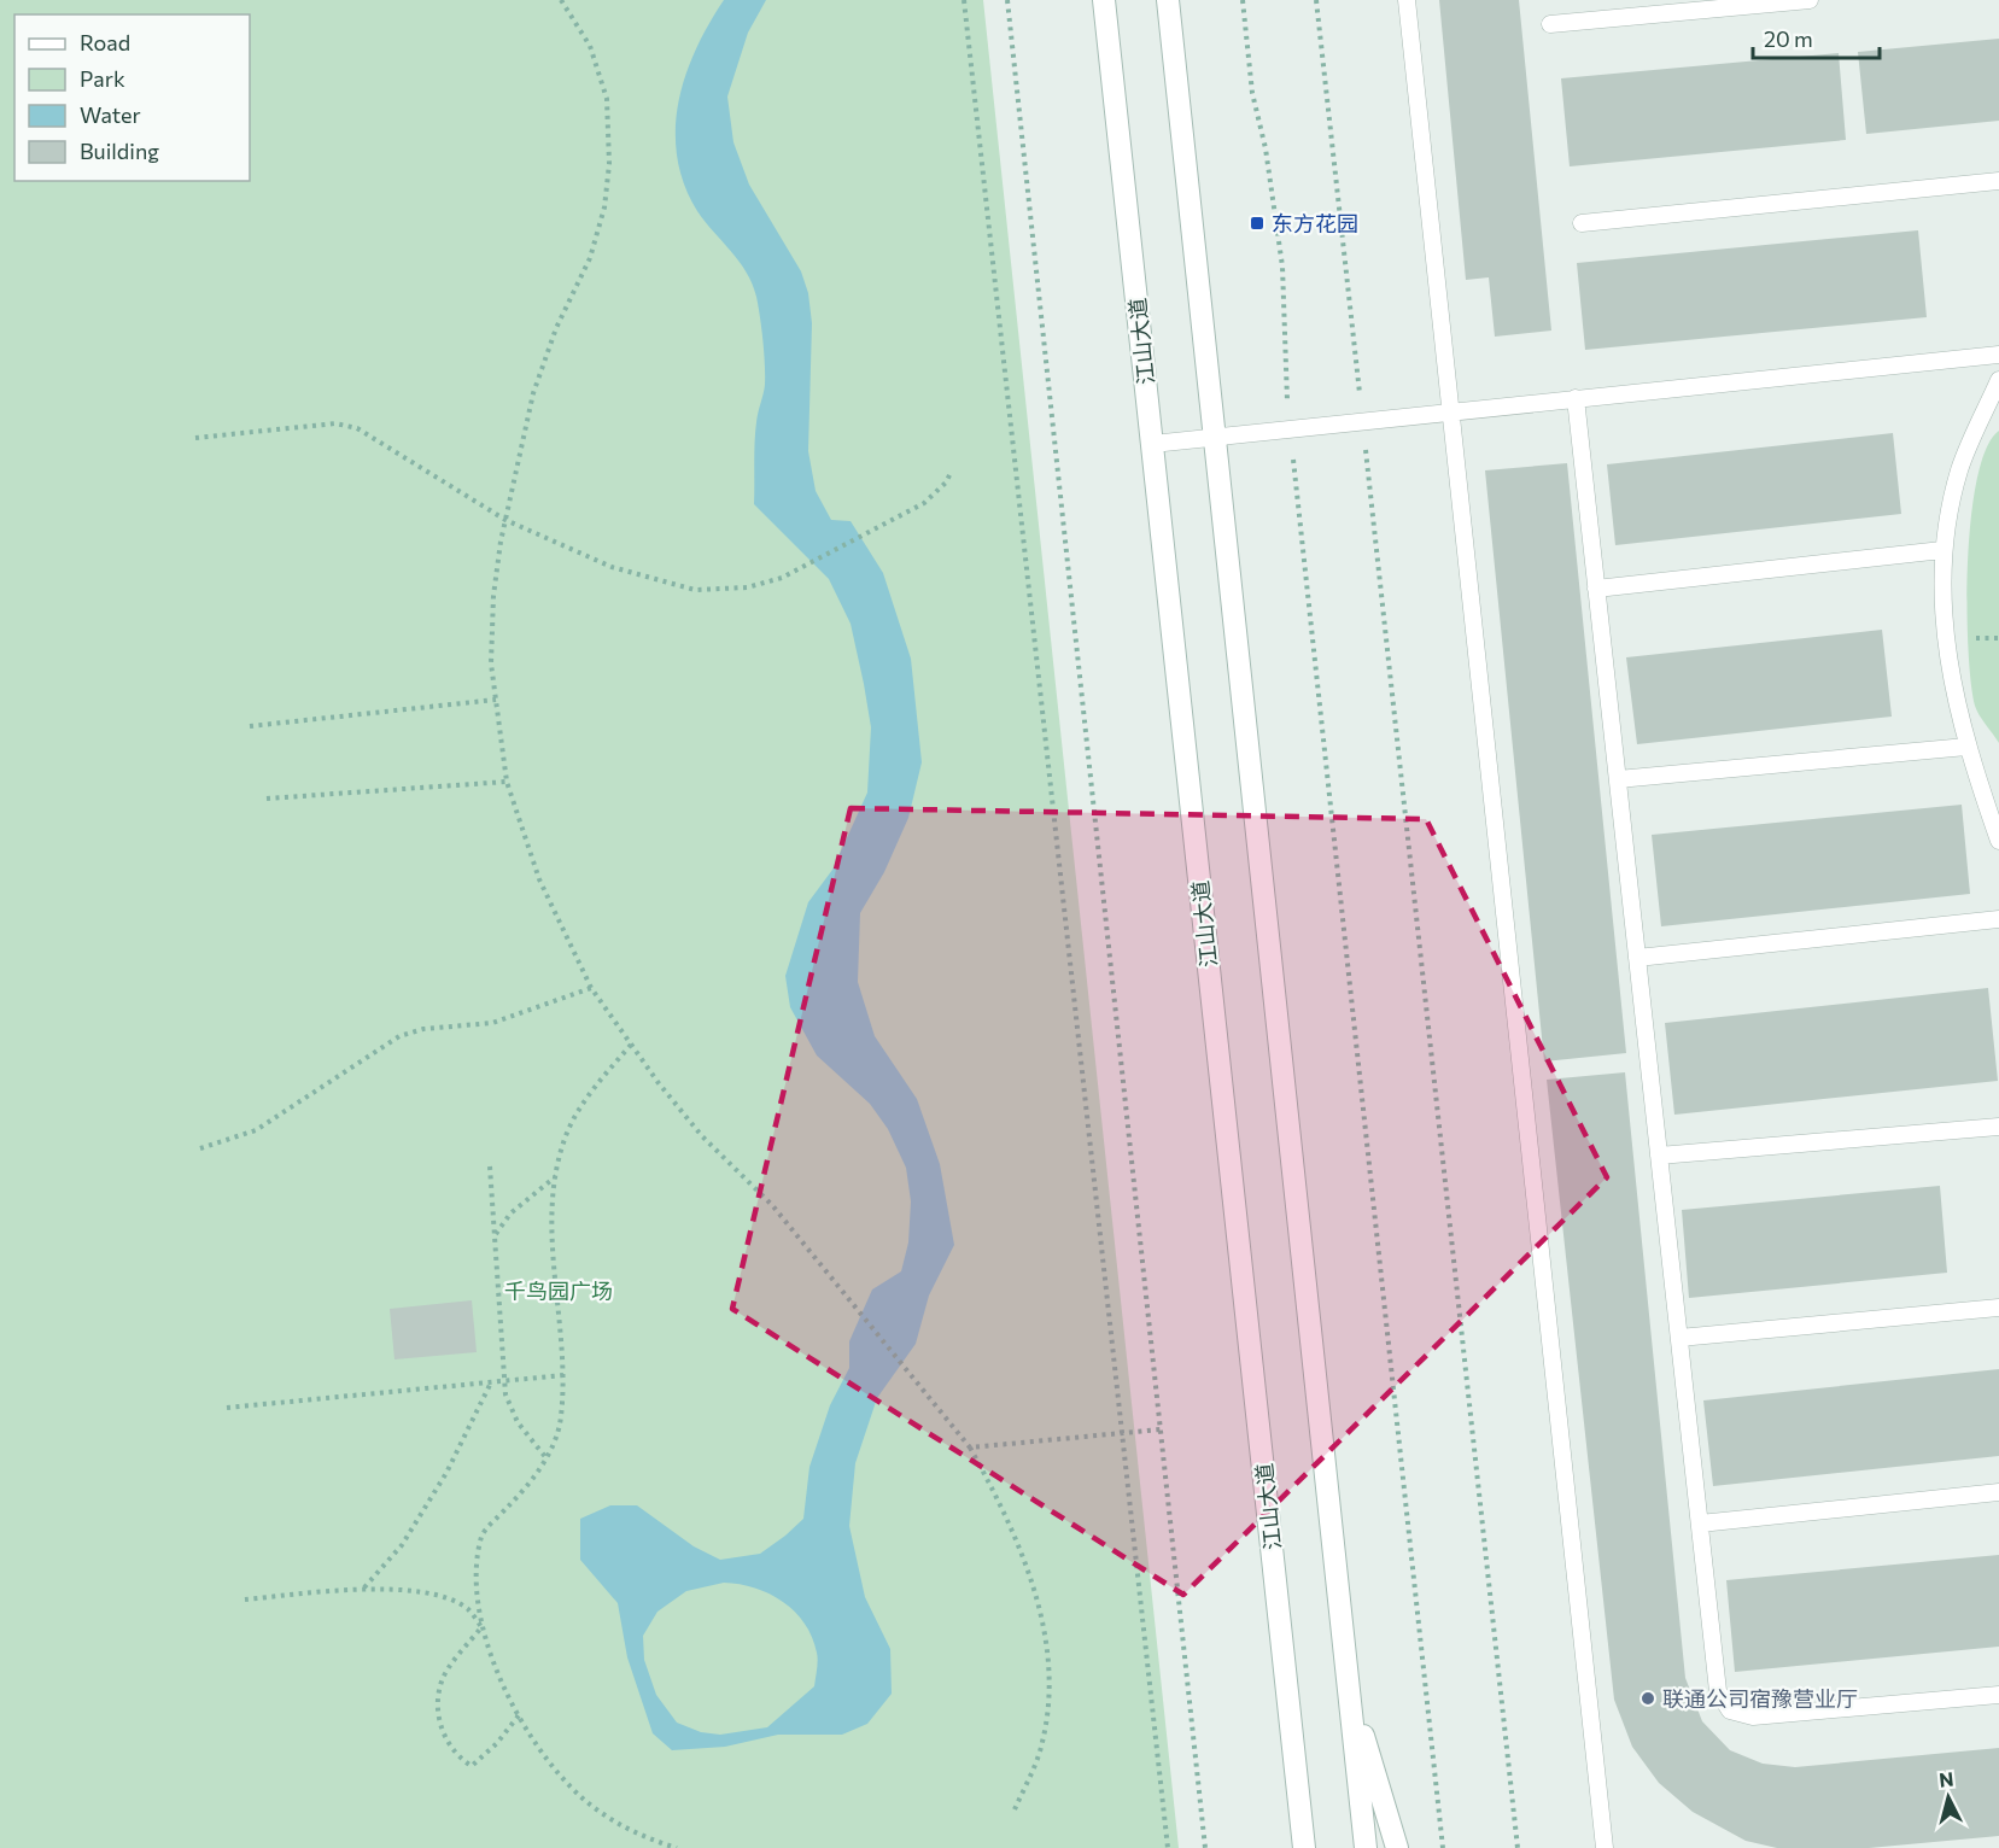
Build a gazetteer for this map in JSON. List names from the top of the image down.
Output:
{
  "streets": {
    "main road": ["江山大道"]
  },
  "parks": ["千鸟园广场"],
  "places": {
    "transit": ["东方花园"],
    "other": ["联通公司宿豫营业厅"]
  },
  "legend": [
    "Road",
    "Park",
    "Water",
    "Building"
  ],
  "scale_bar": "20 m",
  "north": "top"
}
